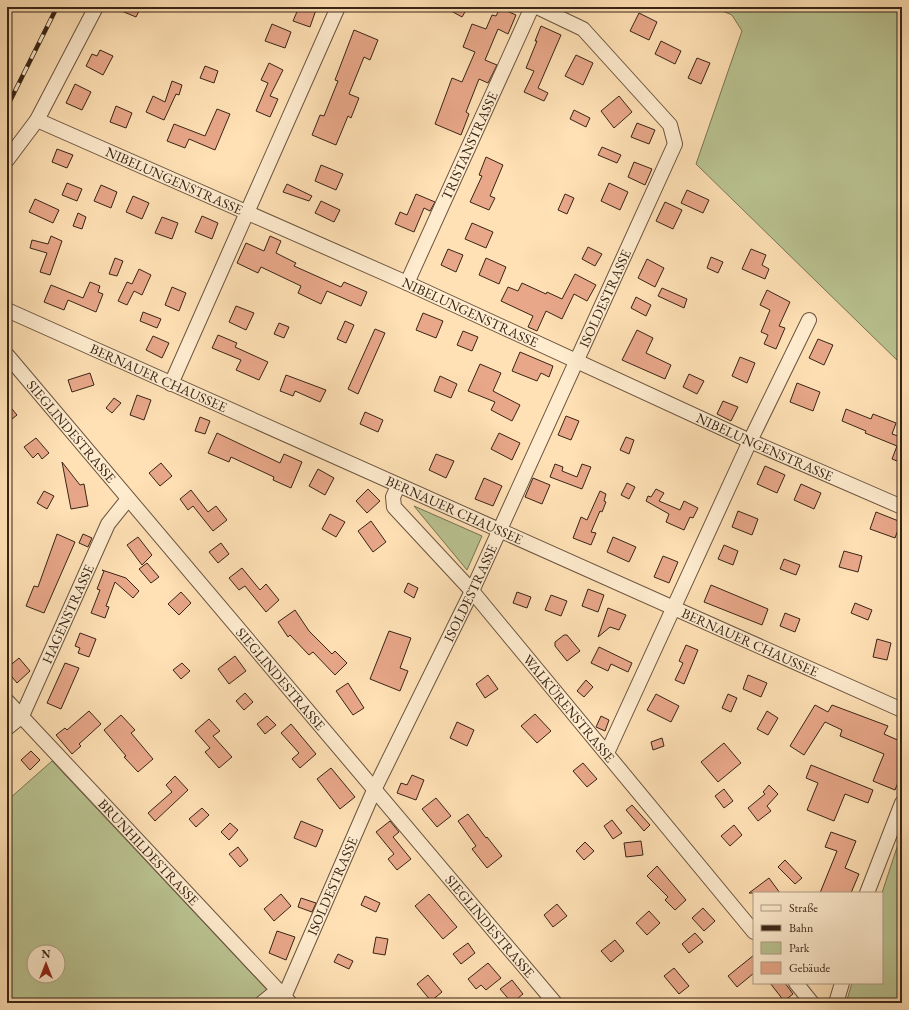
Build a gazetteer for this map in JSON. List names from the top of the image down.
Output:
{
  "streets": {
    "street": [
      "TRISTANSTRASSE",
      "NIBELUNGENSTRASSE",
      "ISOLDESTRASSE",
      "BERNAUER CHAUSSEE",
      "SIEGLINDESTRASSE",
      "HAGENSTRASSE",
      "WALKÜRENSTRASSE",
      "BRUNHILDESTRASSE"
    ]
  },
  "crossings": [
    ["TRISTANSTRASSE", "NIBELUNGENSTRASSE"],
    ["NIBELUNGENSTRASSE", "ISOLDESTRASSE"],
    ["ISOLDESTRASSE", "BERNAUER CHAUSSEE"],
    ["ISOLDESTRASSE", "SIEGLINDESTRASSE"],
    ["ISOLDESTRASSE", "WALKÜRENSTRASSE"],
    ["ISOLDESTRASSE", "BRUNHILDESTRASSE"],
    ["BERNAUER CHAUSSEE", "WALKÜRENSTRASSE"],
    ["SIEGLINDESTRASSE", "HAGENSTRASSE"],
    ["HAGENSTRASSE", "BRUNHILDESTRASSE"]
  ],
  "legend": [
    "Straße",
    "Bahn",
    "Park",
    "Gebäude"
  ],
  "north": "top"
}
